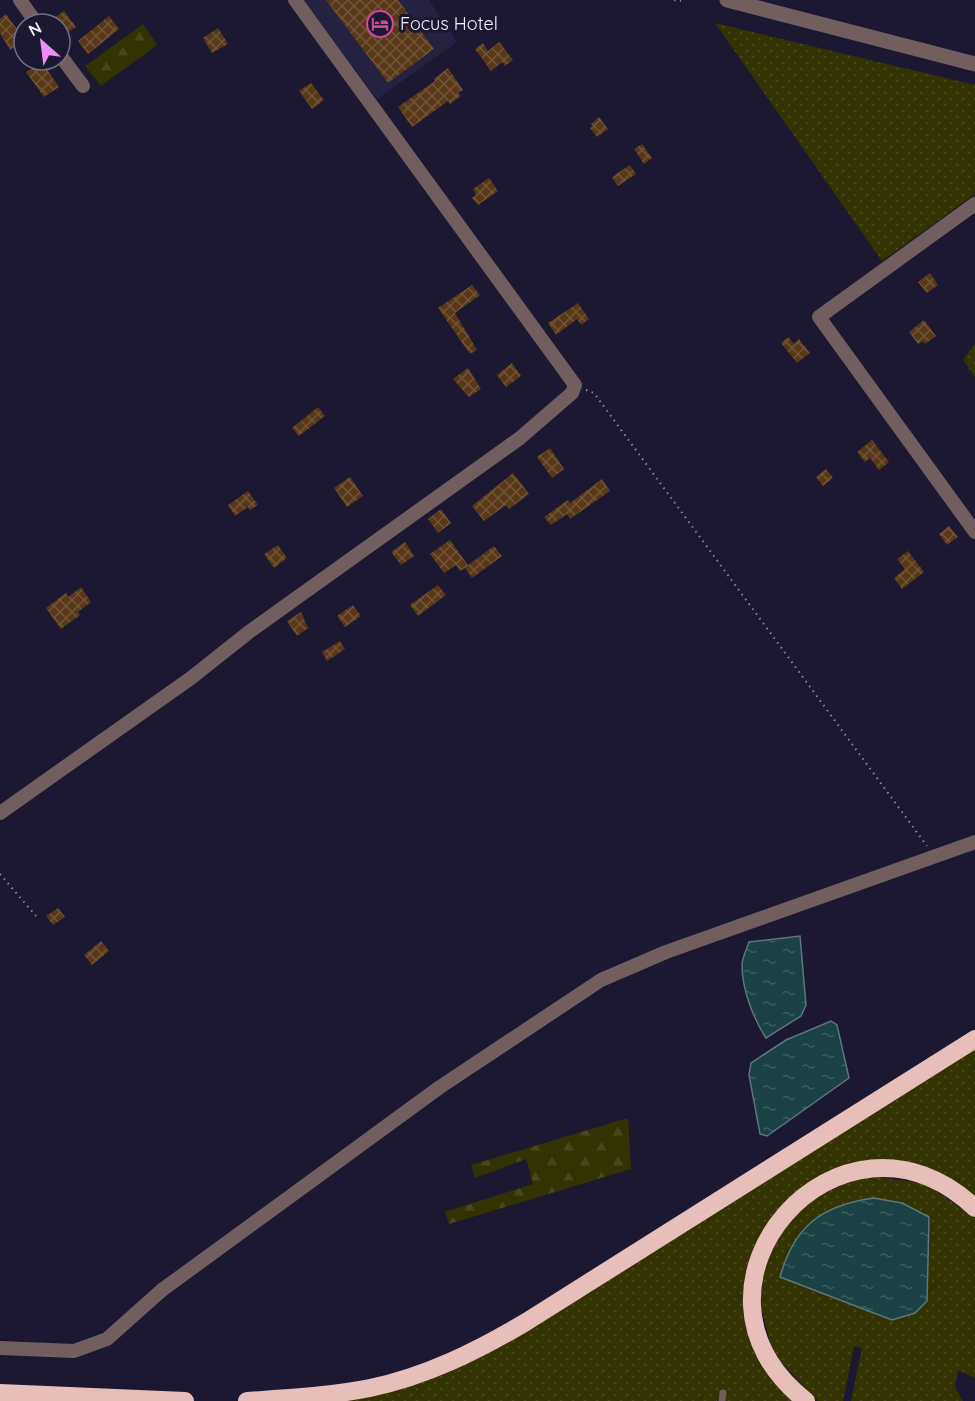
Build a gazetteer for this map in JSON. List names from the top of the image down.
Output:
{
  "places": {
    "hotel": ["Focus Hotel"]
  },
  "north": "top left"
}
